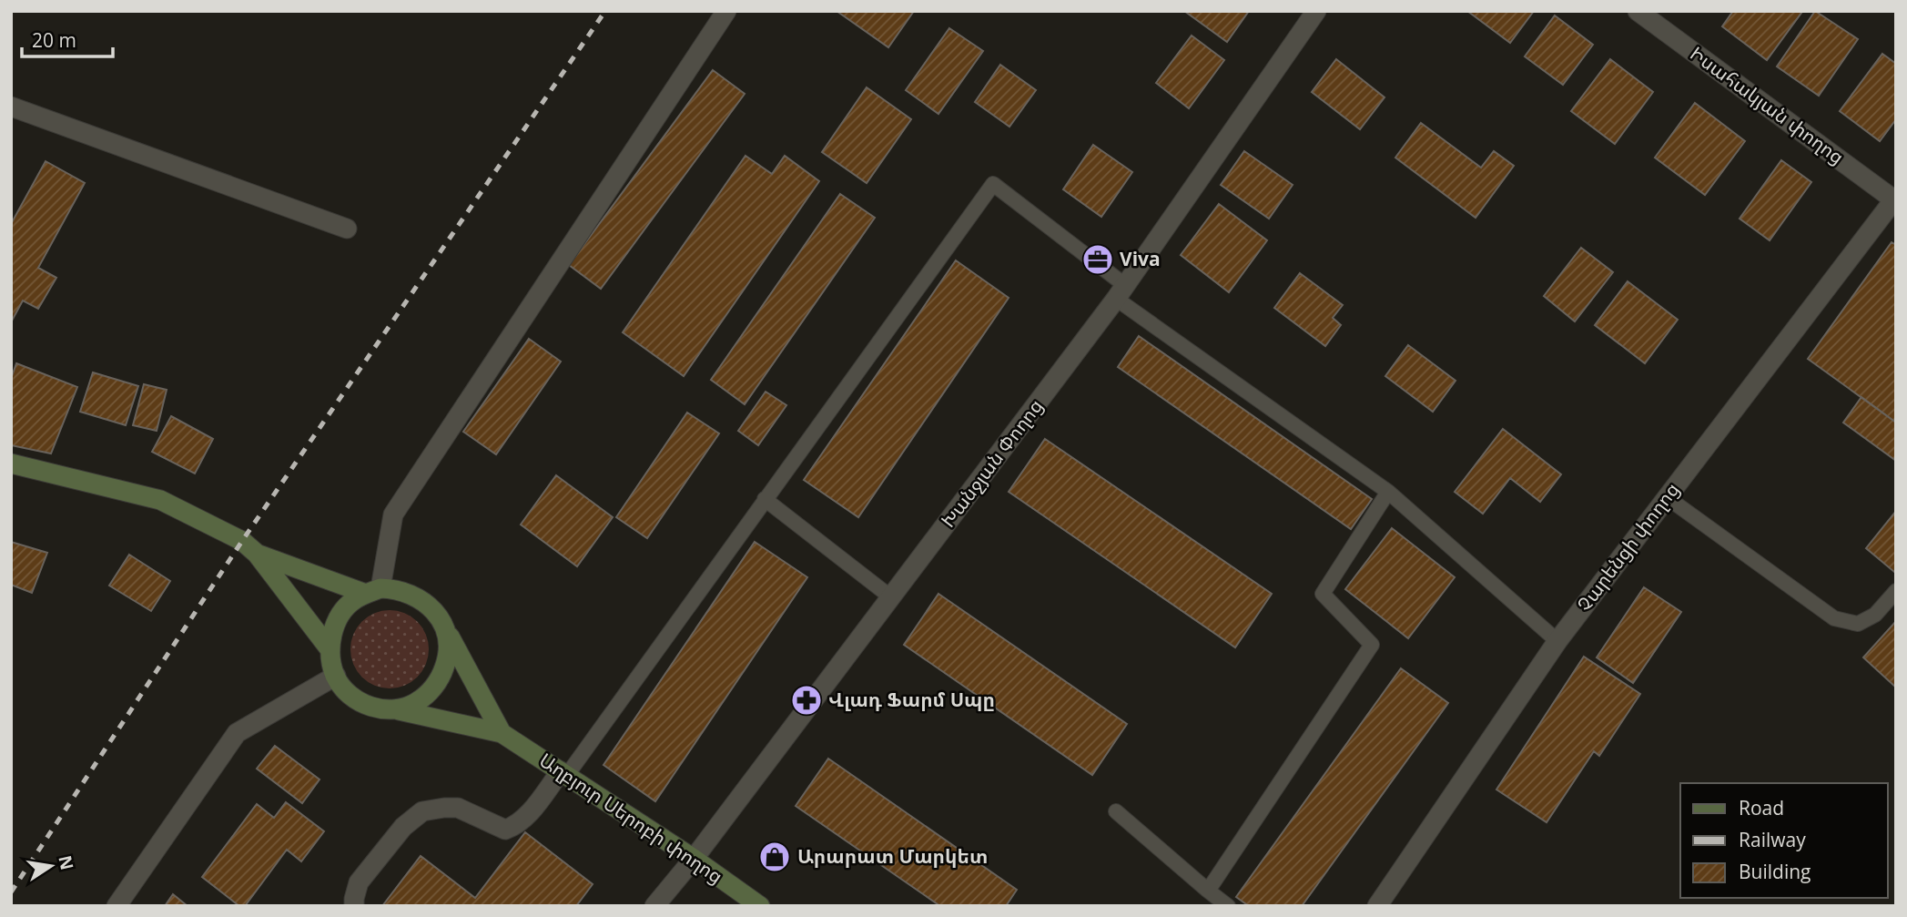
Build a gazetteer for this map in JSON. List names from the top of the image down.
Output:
{
  "streets": {
    "main road": ["Աղբյուր Սերոբի փողոց"],
    "street": ["Իսահակյան փողոց", "Խանջյան Փողոց", "Չարենցի փողոց"]
  },
  "crossings": [
    ["Իսահակյան փողոց", "Չարենցի փողոց"],
    ["Խանջյան Փողոց", "Աղբյուր Սերոբի փողոց"]
  ],
  "places": {
    "office": ["Viva"],
    "pharmacy": ["Վլադ Ֆարմ Սպը"],
    "shop": ["Արարատ Մարկետ"]
  },
  "legend": ["Road", "Railway", "Building"],
  "scale_bar": "20 m",
  "north": "right"
}
